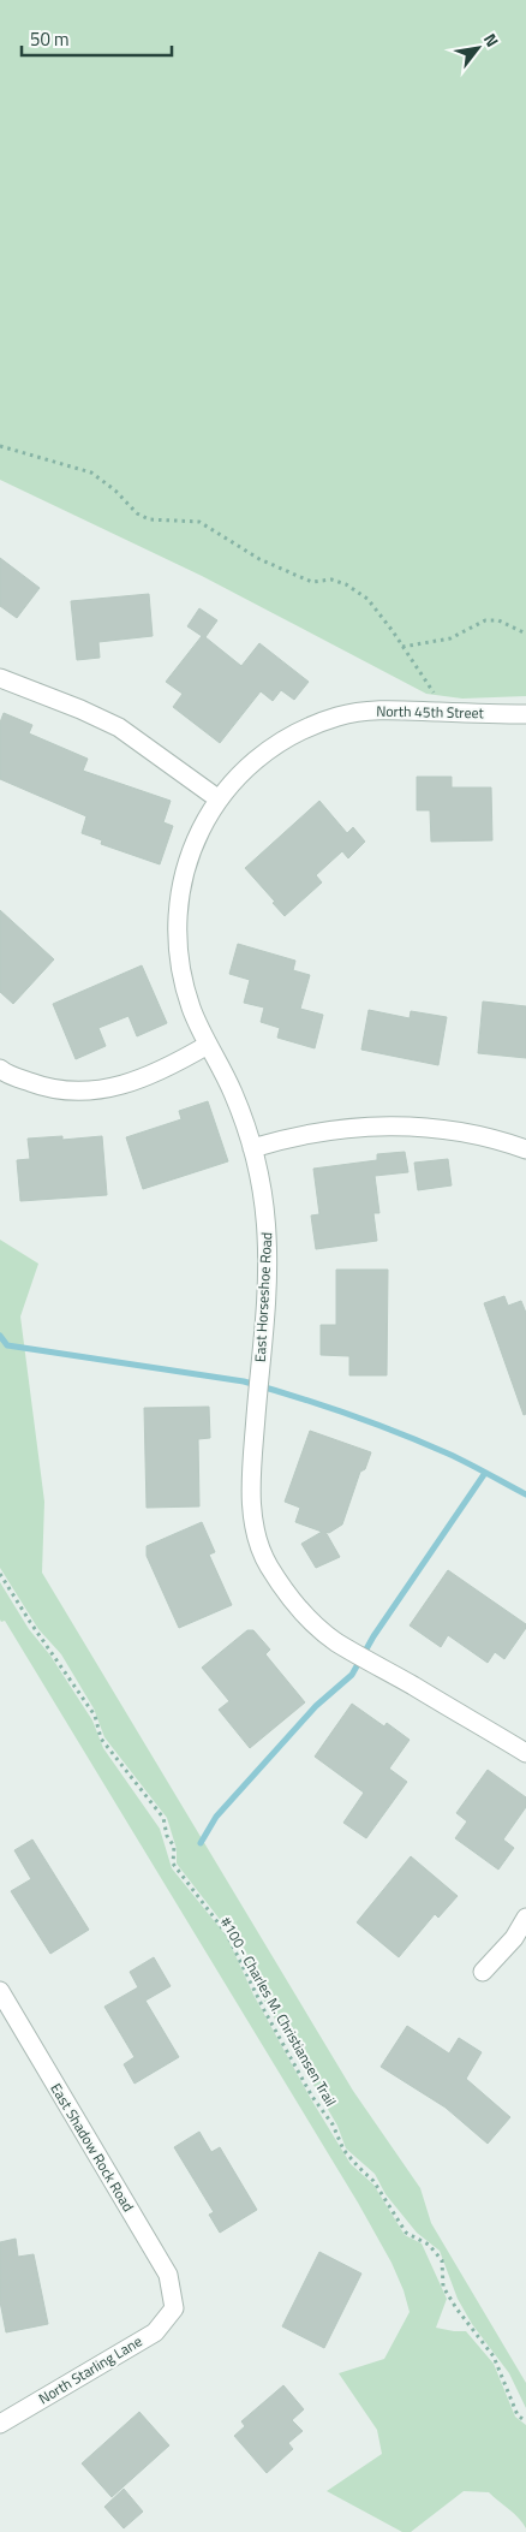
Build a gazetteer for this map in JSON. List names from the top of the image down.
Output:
{
  "streets": {
    "street": [
      "North 45th Street",
      "East Horseshoe Road",
      "East Shadow Rock Road",
      "North Starling Lane"
    ],
    "path": ["#100 - Charles M. Christiansen Trail"]
  },
  "crossings": [
    ["North 45th Street", "East Horseshoe Road"],
    ["East Shadow Rock Road", "North Starling Lane"]
  ],
  "scale_bar": "50 m",
  "north": "top right"
}
